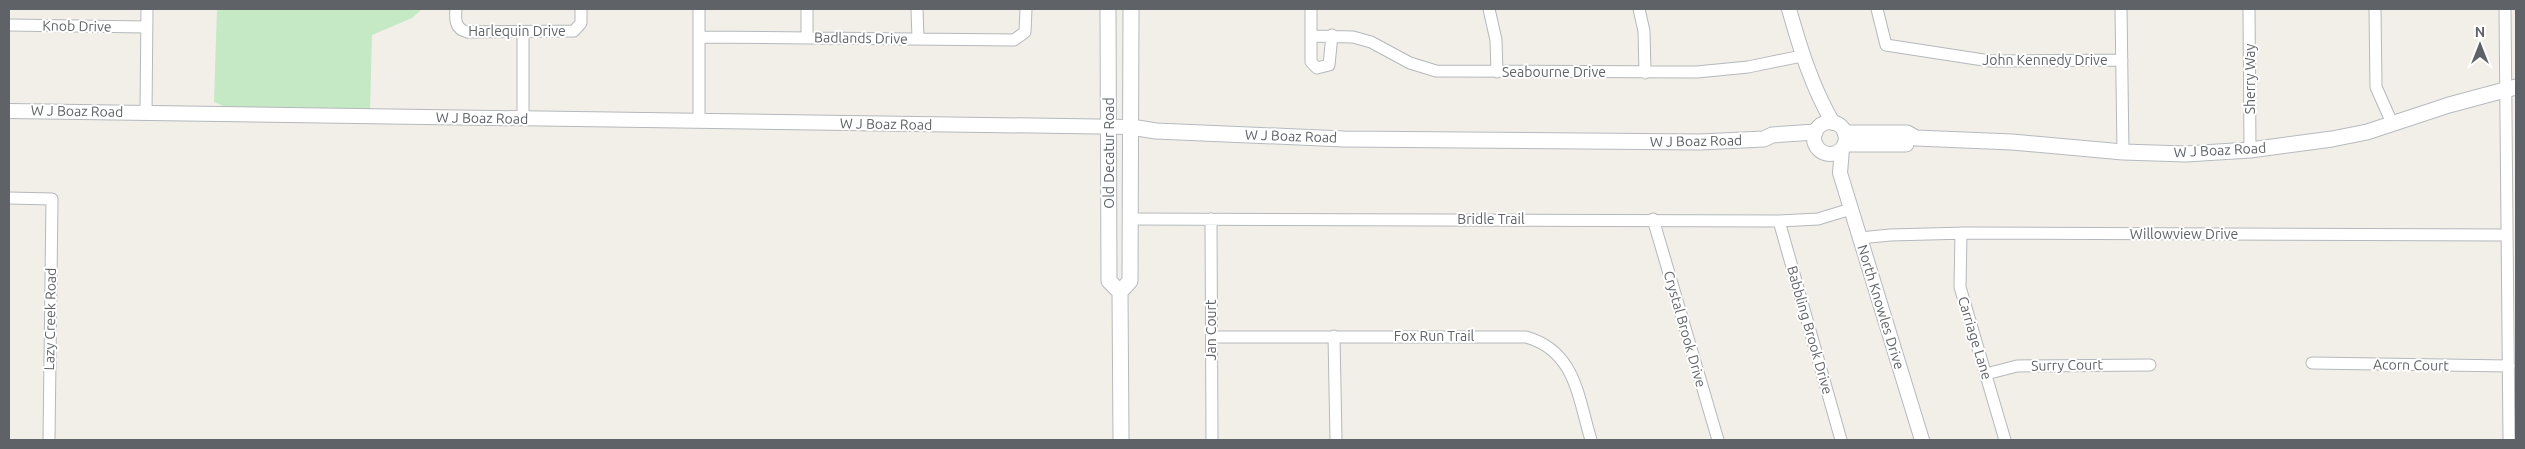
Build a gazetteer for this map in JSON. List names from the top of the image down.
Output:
{
  "streets": {
    "main road": ["W J Boaz Road", "Old Decatur Road"],
    "street": [
      "Knob Drive",
      "Harlequin Drive",
      "Badlands Drive",
      "John Kennedy Drive",
      "Seabourne Drive",
      "Sherry Way",
      "Bridle Trail",
      "Willowview Drive",
      "North Knowles Drive",
      "Lazy Creek Road",
      "Crystal Brook Drive",
      "Jan Court",
      "Babbling Brook Drive",
      "Fox Run Trail",
      "Carriage Lane",
      "Surry Court",
      "Acorn Court"
    ]
  },
  "crossings": [
    ["Sherry Way", "W J Boaz Road"],
    ["W J Boaz Road", "Old Decatur Road"],
    ["W J Boaz Road", "North Knowles Drive"],
    ["Old Decatur Road", "Bridle Trail"],
    ["Bridle Trail", "North Knowles Drive"],
    ["Bridle Trail", "Crystal Brook Drive"],
    ["Bridle Trail", "Jan Court"],
    ["Bridle Trail", "Babbling Brook Drive"],
    ["Willowview Drive", "North Knowles Drive"],
    ["Willowview Drive", "Carriage Lane"],
    ["Jan Court", "Fox Run Trail"],
    ["Carriage Lane", "Surry Court"]
  ],
  "north": "top"
}
